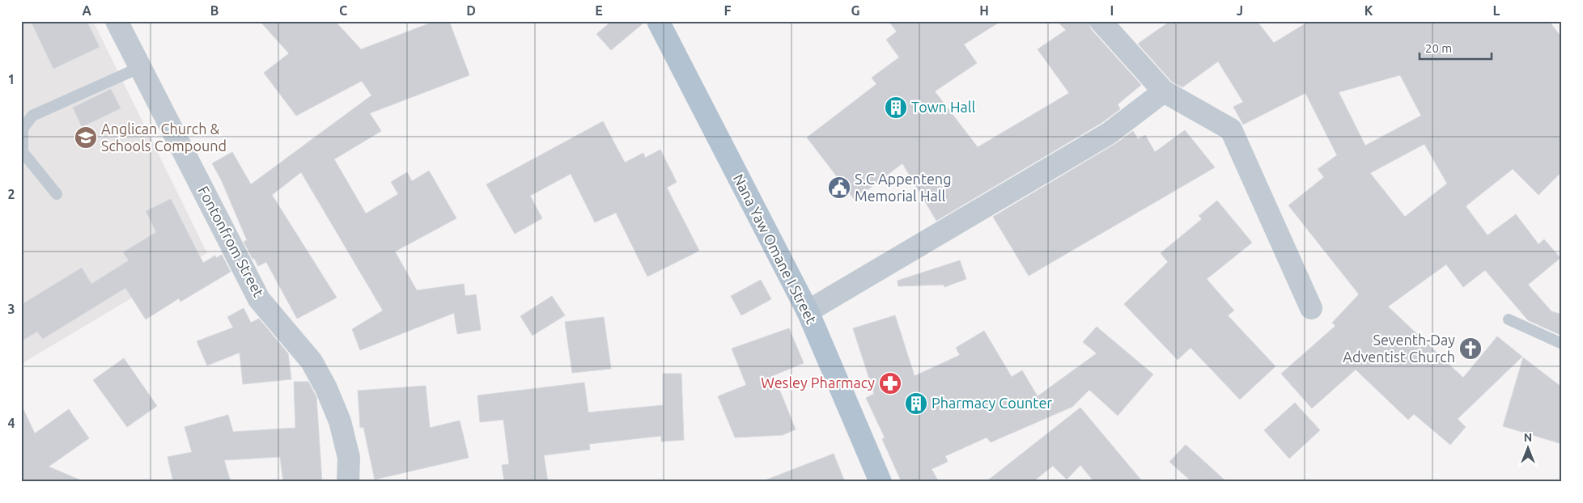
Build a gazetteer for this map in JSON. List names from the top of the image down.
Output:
{
  "streets": {
    "main road": ["Nana Yaw Omane I Street"],
    "street": ["Fontonfrom Street"]
  },
  "places": {
    "building": ["Town Hall", "Pharmacy Counter"],
    "school or university": ["Anglican Church & Schools Compound"],
    "public building": ["S.C Appenteng Memorial Hall"],
    "church": ["Seventh-Day Adventist Church"],
    "pharmacy": ["Wesley Pharmacy"]
  },
  "scale_bar": "20 m",
  "north": "top",
  "grid": {
    "columns": [
      "A",
      "B",
      "C",
      "D",
      "E",
      "F",
      "G",
      "H",
      "I",
      "J",
      "K",
      "L"
    ],
    "rows": [
      "1",
      "2",
      "3",
      "4"
    ]
  }
}
